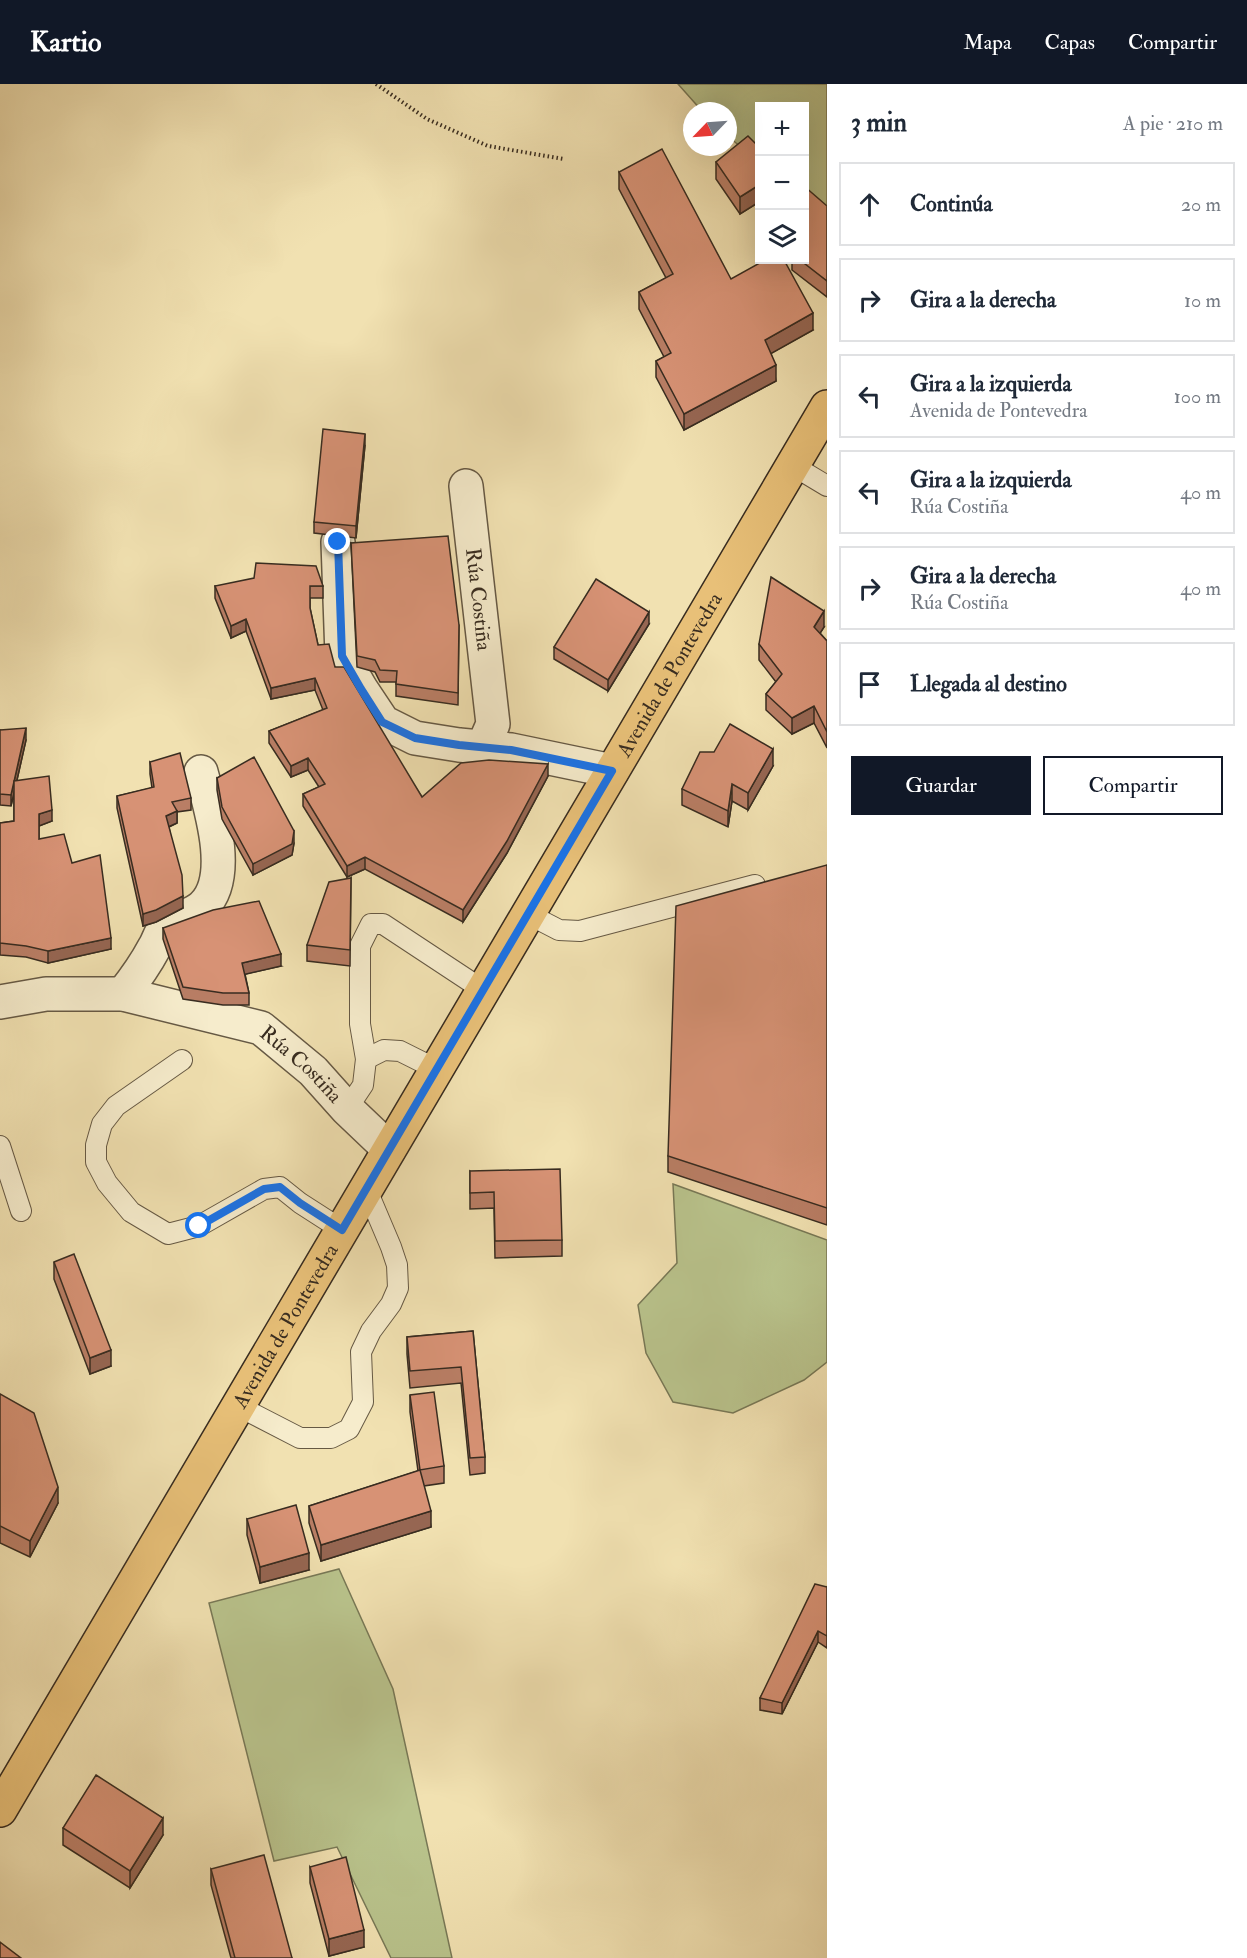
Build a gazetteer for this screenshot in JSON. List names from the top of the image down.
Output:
{
  "streets": {
    "main road": ["Avenida de Pontevedra"],
    "street": ["Rúa Costiña"]
  },
  "crossings": [
    ["Rúa Costiña", "Avenida de Pontevedra"]
  ],
  "north": "bottom left",
  "page": {
    "header": "Kartio",
    "nav": ["Mapa", "Capas", "Compartir"],
    "heading": ["3 min", "A pie · 210 m"],
    "map_buttons": ["+", "−"],
    "list": [
      ["Continúa", "20 m"],
      ["Gira a la derecha", "10 m"],
      ["Gira a la izquierda", "Avenida de Pontevedra", "100 m"],
      ["Gira a la izquierda", "Rúa Costiña", "40 m"],
      ["Gira a la derecha", "Rúa Costiña", "40 m"],
      "Llegada al destino"
    ],
    "buttons": ["Guardar", "Compartir"]
  }
}
